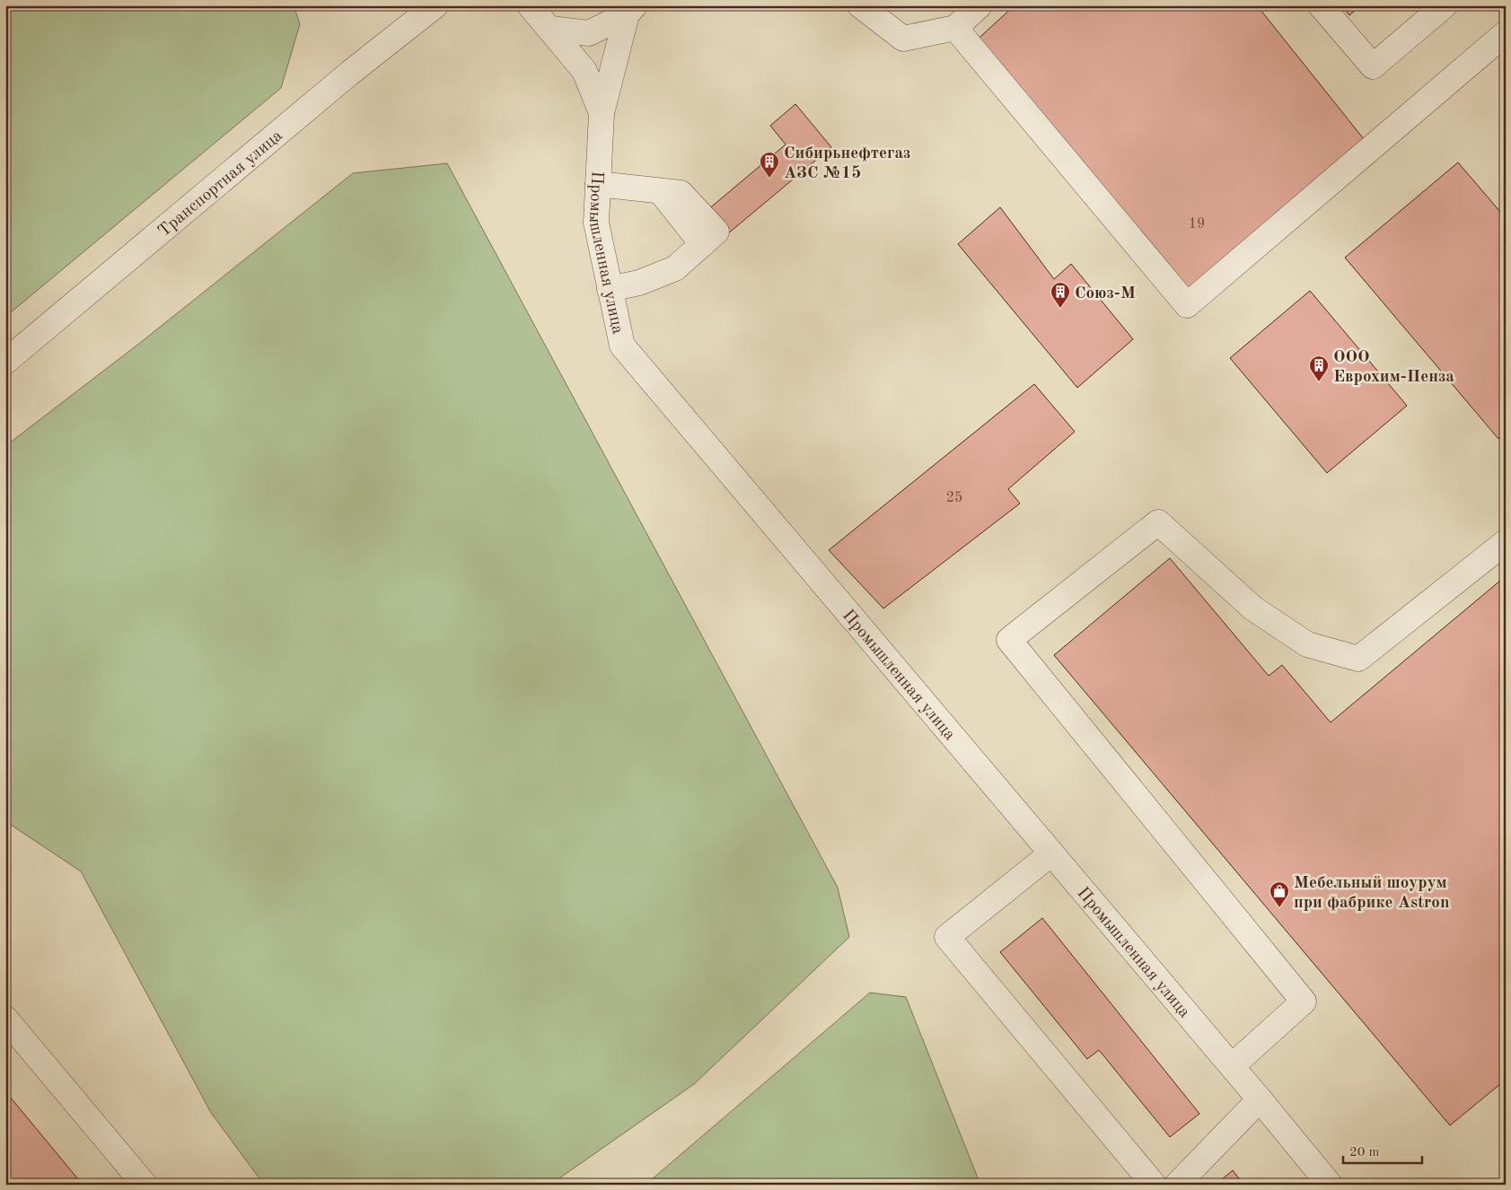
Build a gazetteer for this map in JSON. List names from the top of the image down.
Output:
{
  "streets": {
    "street": ["Транспортная улица", "Промышленная улица"]
  },
  "places": {
    "building": ["Сибирьнефтегаз АЗС №15", "Союз-М", "ООО Еврохим-Пенза"],
    "shop": ["Мебельный шоурум при фабрике Astron"]
  },
  "house_numbers": ["19", "25"],
  "scale_bar": "20 m"
}
